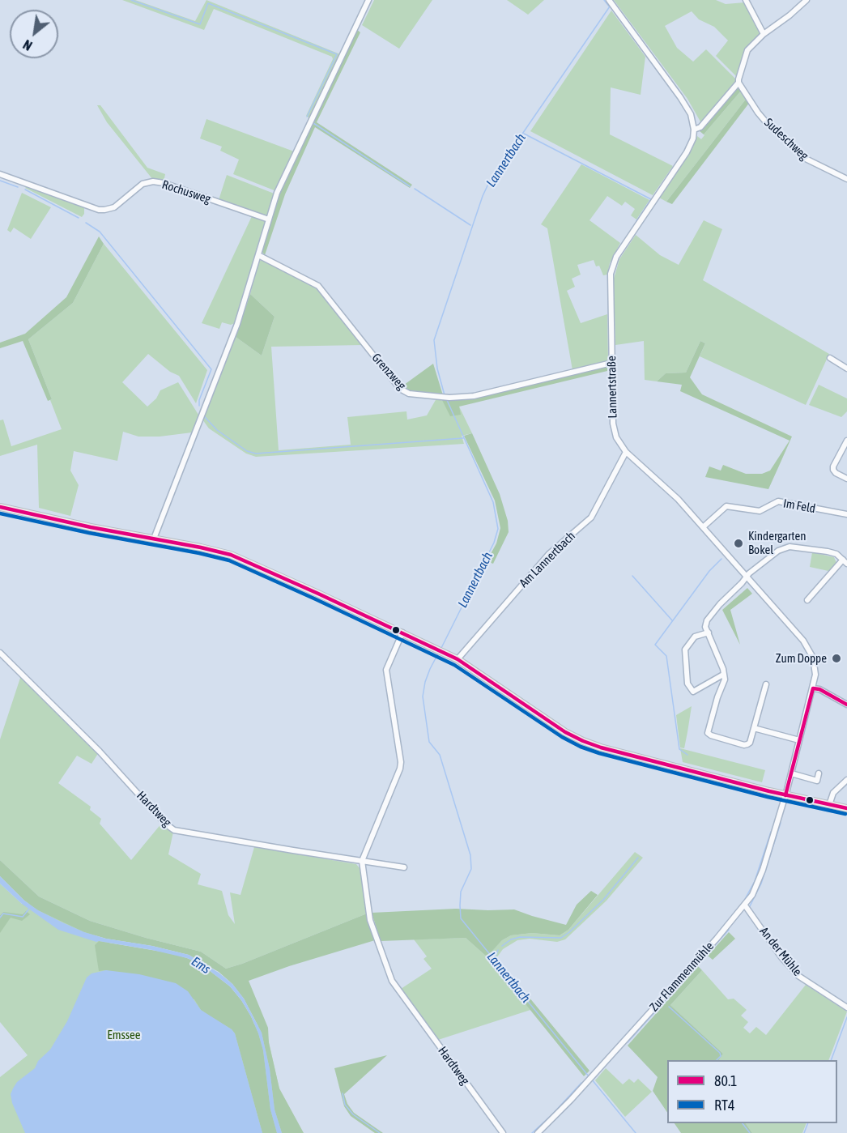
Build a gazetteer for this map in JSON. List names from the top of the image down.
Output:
{
  "streets": {
    "street": [
      "Sudeschweg",
      "Rochusweg",
      "Grenzweg",
      "Lannertstraße",
      "Im Feld",
      "Am Lannertbach",
      "Hardtweg",
      "An der Mühle",
      "Zur Flammenmühle"
    ]
  },
  "crossings": [
    ["Grenzweg", "Lannertstraße"],
    ["Lannertstraße", "Im Feld"],
    ["Lannertstraße", "Am Lannertbach"],
    ["Lannertstraße", "Zur Flammenmühle"],
    ["An der Mühle", "Zur Flammenmühle"]
  ],
  "water": ["Lannertbach", "Ems"],
  "parks": ["Emssee"],
  "places": ["Kindergarten Bokel", "Zum Doppe"],
  "lines": ["transit line 80.1", "transit line RT4"],
  "legend": ["80.1", "RT4"],
  "north": "bottom left"
}
